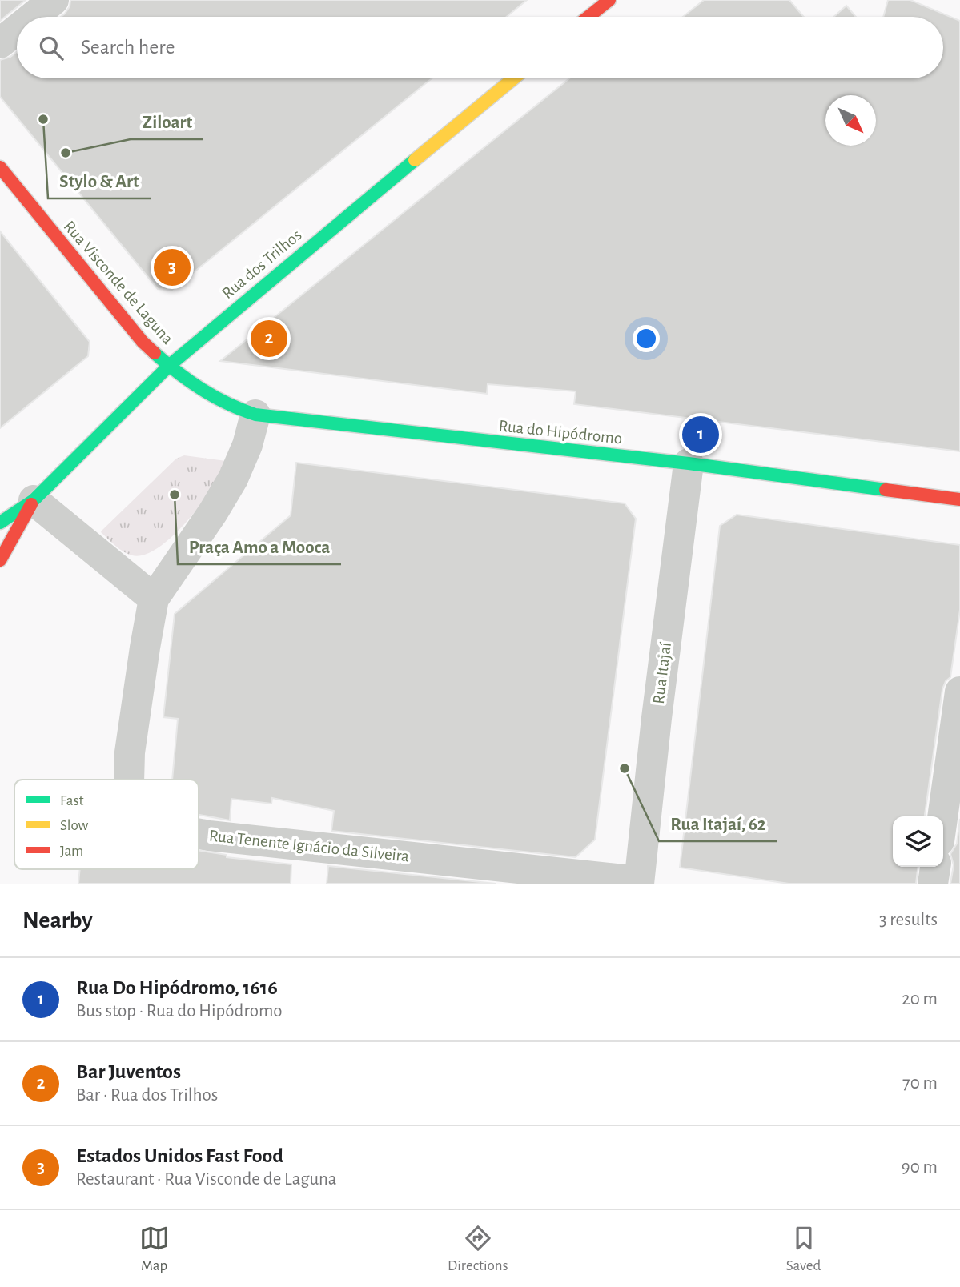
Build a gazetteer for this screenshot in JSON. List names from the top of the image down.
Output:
{
  "streets": {
    "street": [
      "Rua dos Trilhos",
      "Rua Visconde de Laguna",
      "Rua do Hipódromo",
      "Rua Itajaí",
      "Rua Tenente Ignácio da Silveira"
    ]
  },
  "crossings": [
    ["Rua dos Trilhos", "Rua Visconde de Laguna"],
    ["Rua dos Trilhos", "Rua do Hipódromo"],
    ["Rua Visconde de Laguna", "Rua do Hipódromo"],
    ["Rua do Hipódromo", "Rua Itajaí"],
    ["Rua do Hipódromo", "Rua Tenente Ignácio da Silveira"],
    ["Rua Itajaí", "Rua Tenente Ignácio da Silveira"]
  ],
  "places": [
    "Stylo & Art",
    "Ziloart",
    "Praça Amo a Mooca",
    "Rua Itajaí, 62"
  ],
  "legend": ["Fast", "Slow", "Jam"],
  "north": "bottom right",
  "page": {
    "search": "Search here",
    "pins": ["3", "2", "1"],
    "heading": ["Nearby", "3 results"],
    "list": [
      {
        "mark": "1",
        "name": "Rua Do Hipódromo, 1616",
        "note": "Bus stop · Rua do Hipódromo",
        "value": "20 m"
      },
      {
        "mark": "2",
        "name": "Bar Juventos",
        "note": "Bar · Rua dos Trilhos",
        "value": "70 m"
      },
      {
        "mark": "3",
        "name": "Estados Unidos Fast Food",
        "note": "Restaurant · Rua Visconde de Laguna",
        "value": "90 m"
      }
    ],
    "nav": ["Map", "Directions", "Saved"]
  }
}
